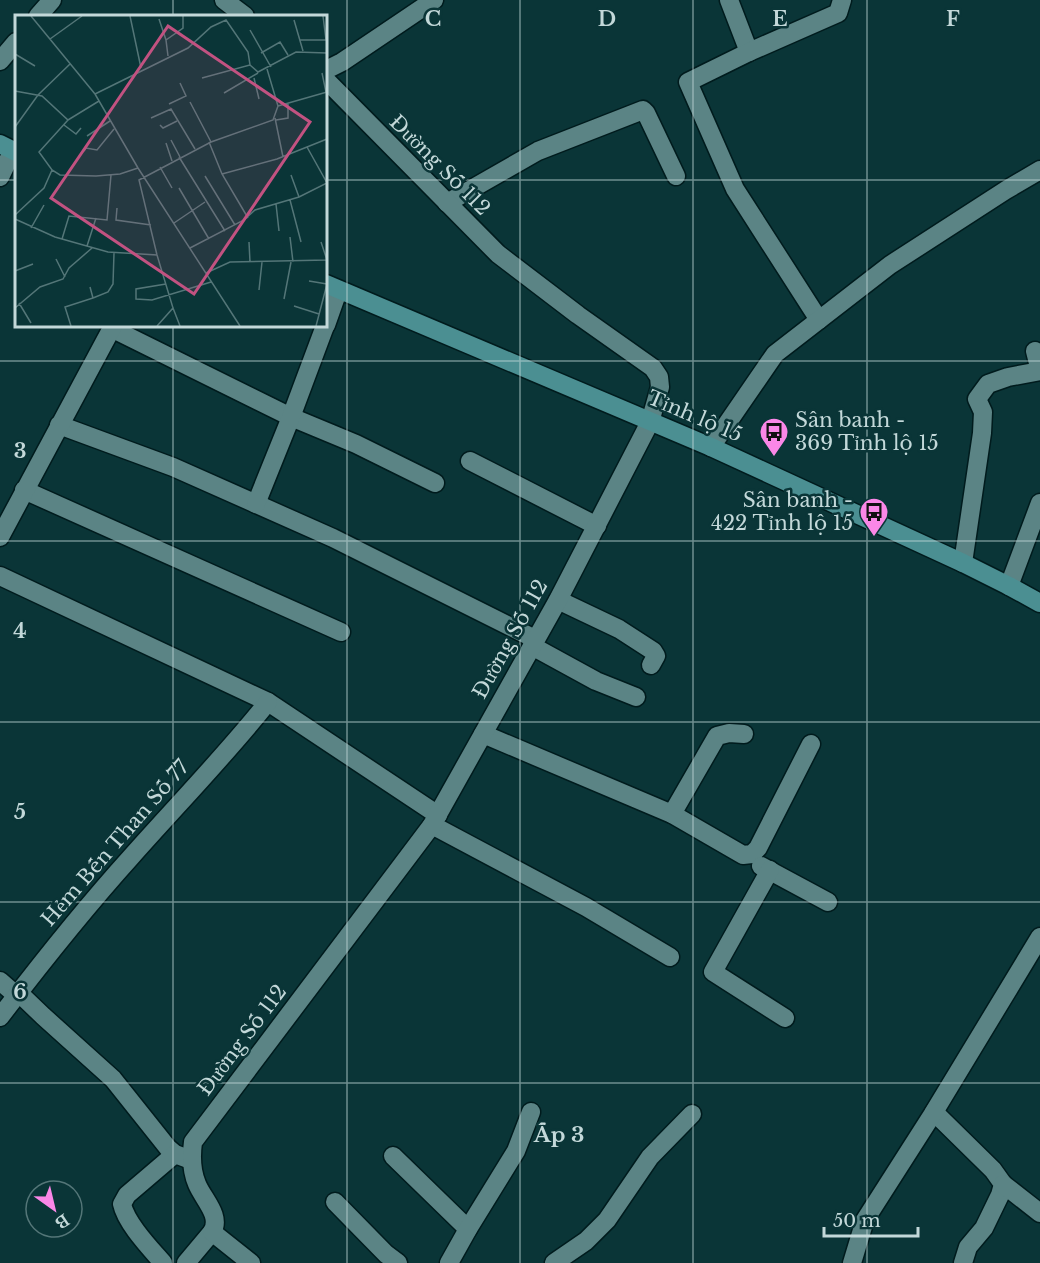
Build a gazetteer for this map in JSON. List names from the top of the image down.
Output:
{
  "streets": {
    "main road": ["Tỉnh lộ 15"],
    "street": ["Đường Số 112", "Hẻm Bến Than Số 77"]
  },
  "crossings": [
    ["Đường Số 112", "Tỉnh lộ 15"]
  ],
  "districts": ["Ấp 3"],
  "places": {
    "bus stop": ["Sân banh - 369 Tỉnh lộ 15", "Sân banh - 422 Tỉnh lộ 15"]
  },
  "scale_bar": "50 m",
  "north": "bottom right",
  "grid": {
    "columns": [
      "C",
      "D",
      "E",
      "F"
    ],
    "rows": [
      "3",
      "4",
      "5",
      "6"
    ]
  }
}
